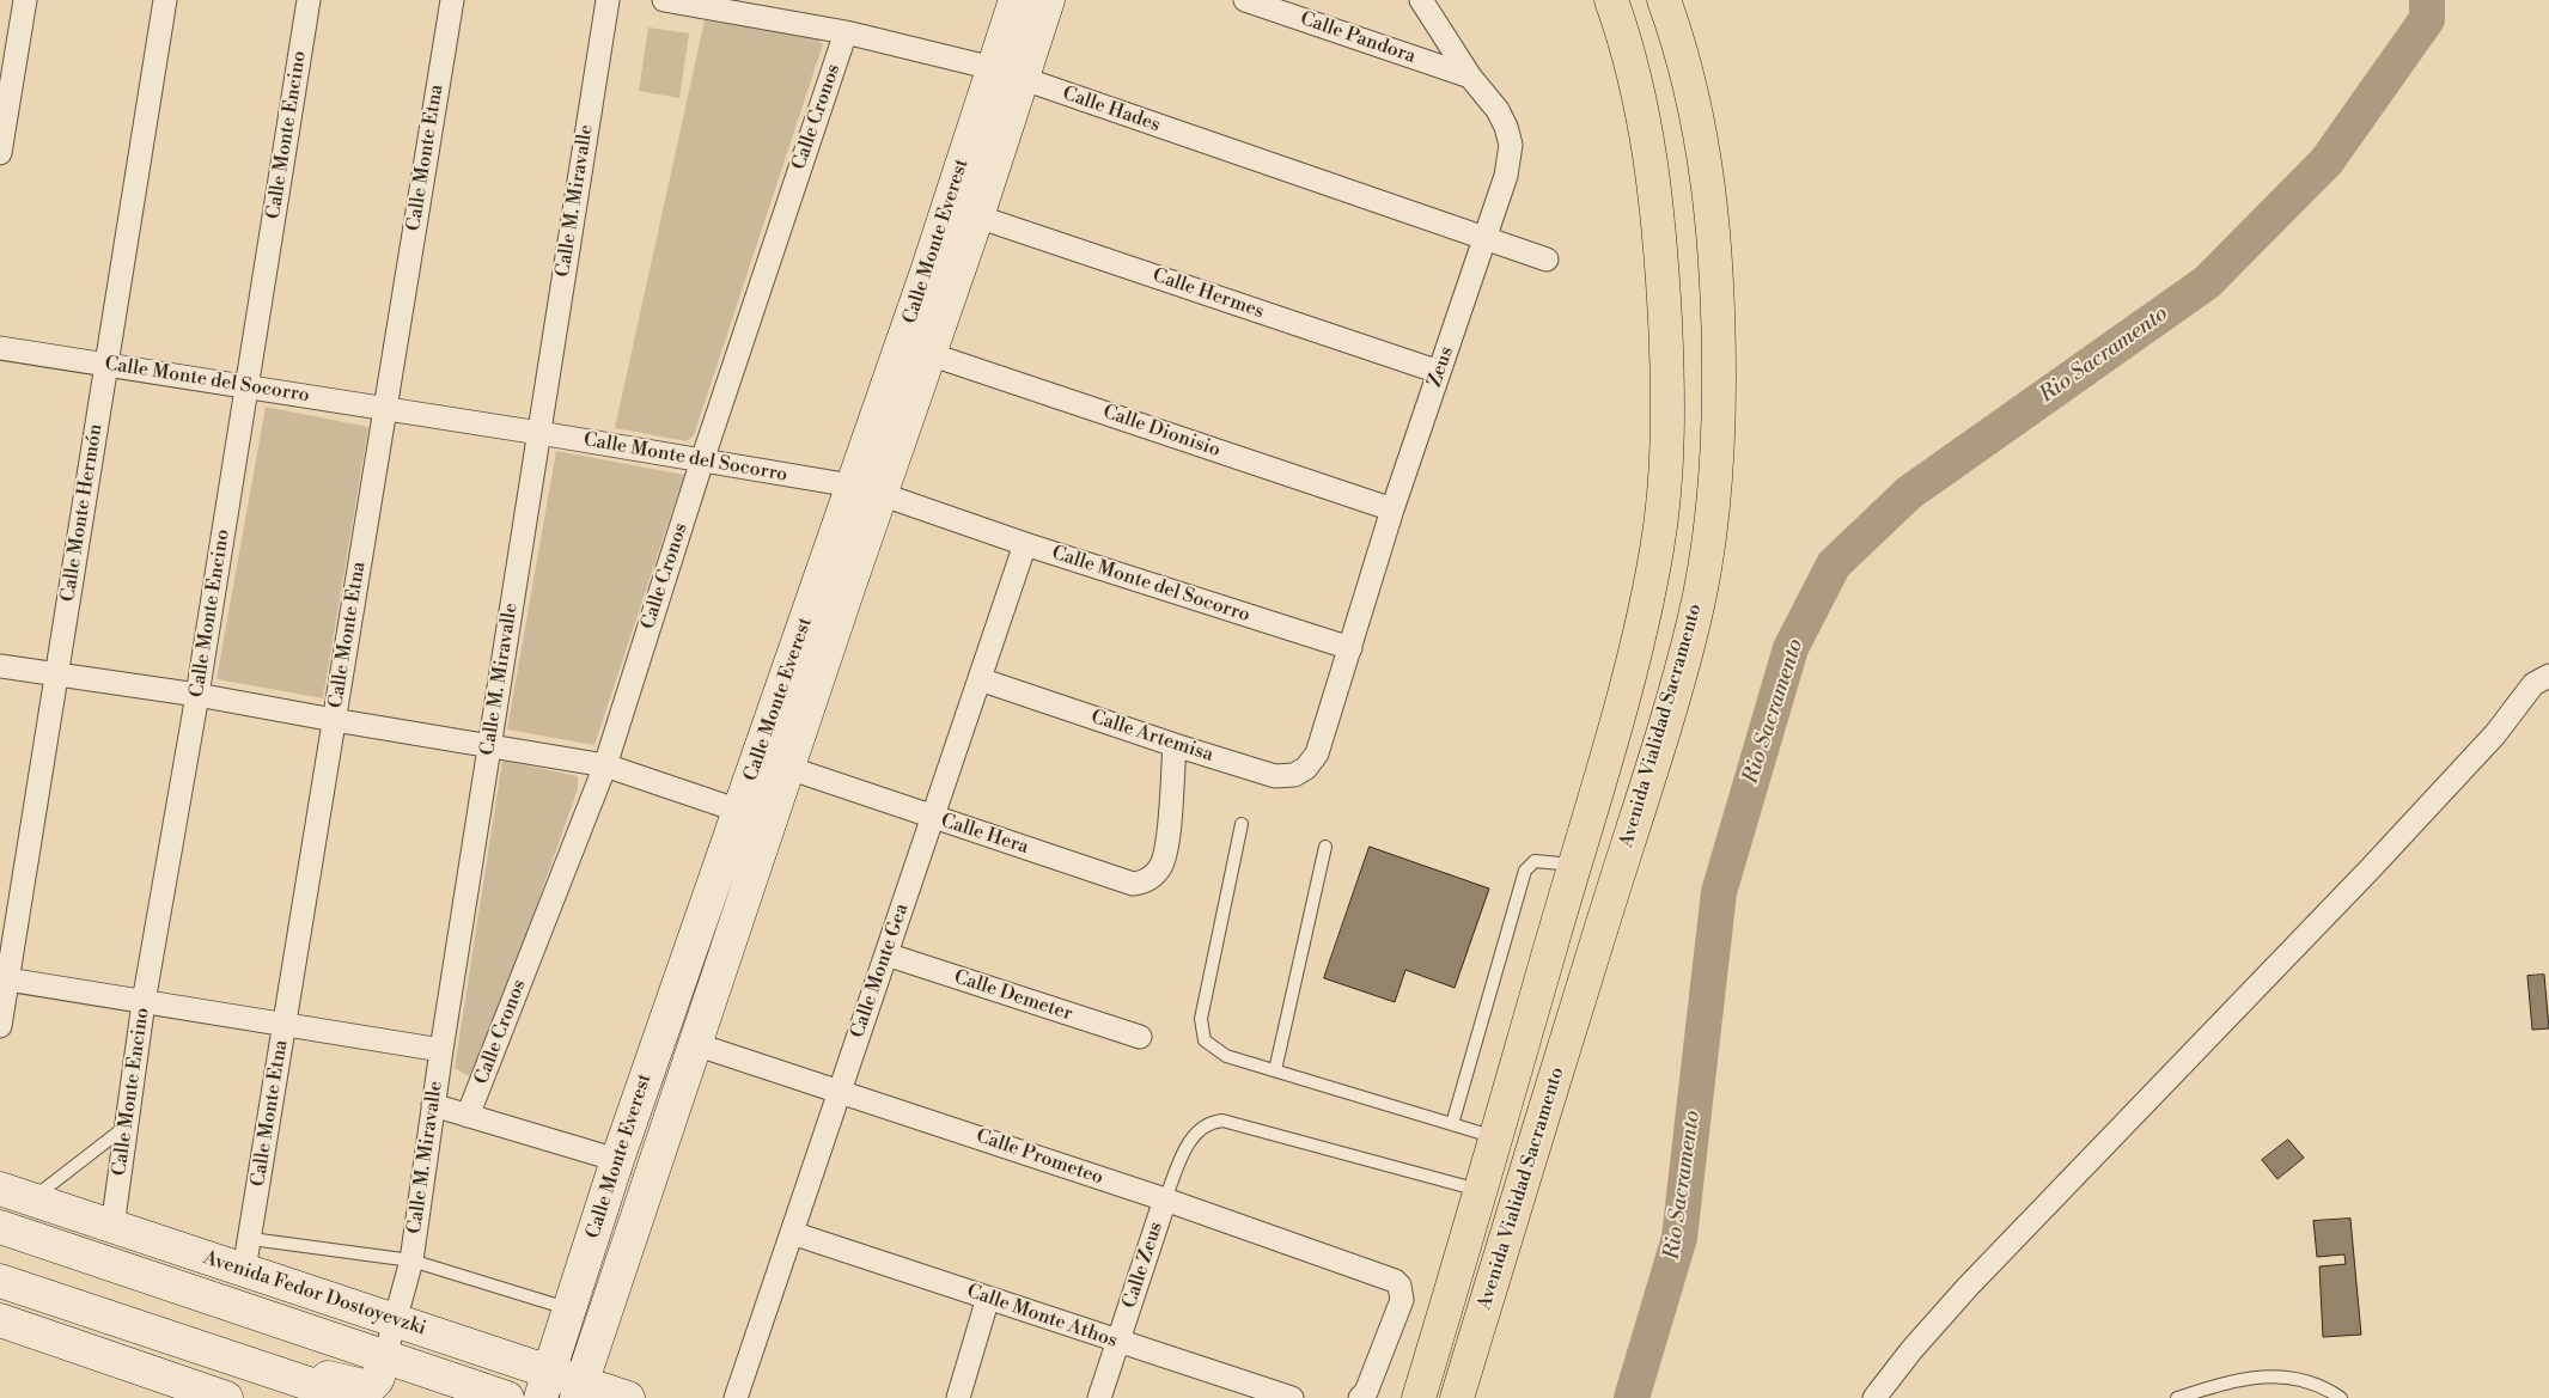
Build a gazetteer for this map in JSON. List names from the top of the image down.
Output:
{
  "streets": {
    "highway": ["Avenida Vialidad Sacramento"],
    "street": [
      "Calle Pandora",
      "Calle Hades",
      "Calle Cronos",
      "Calle Monte Encino",
      "Calle Monte Etna",
      "Calle M. Miravalle",
      "Calle Monte Everest",
      "Calle Hermes",
      "Zeus",
      "Calle Monte del Socorro",
      "Calle Dionisio",
      "Calle Monte Hermón",
      "Calle Artemisa",
      "Calle Hera",
      "Calle Monte Gea",
      "Calle Demeter",
      "Calle Prometeo",
      "Calle Zeus",
      "Avenida Fedor Dostoyevzki",
      "Calle Monte Athos"
    ]
  },
  "crossings": [
    ["Calle Pandora", "Zeus"],
    ["Calle Hades", "Calle Cronos"],
    ["Calle Hades", "Calle Monte Everest"],
    ["Calle Hades", "Zeus"],
    ["Calle Cronos", "Calle Monte del Socorro"],
    ["Calle Monte Encino", "Calle Monte del Socorro"],
    ["Calle Monte Encino", "Avenida Fedor Dostoyevzki"],
    ["Calle Monte Etna", "Calle Monte del Socorro"],
    ["Calle Monte Etna", "Avenida Fedor Dostoyevzki"],
    ["Calle M. Miravalle", "Calle Monte del Socorro"],
    ["Calle M. Miravalle", "Avenida Fedor Dostoyevzki"],
    ["Calle Monte Everest", "Calle Hermes"],
    ["Calle Monte Everest", "Calle Monte del Socorro"],
    ["Calle Monte Everest", "Calle Dionisio"],
    ["Calle Monte Everest", "Calle Hera"],
    ["Calle Monte Everest", "Calle Prometeo"],
    ["Calle Monte Everest", "Avenida Fedor Dostoyevzki"],
    ["Calle Hermes", "Zeus"],
    ["Zeus", "Calle Monte del Socorro"],
    ["Zeus", "Calle Dionisio"],
    ["Zeus", "Calle Artemisa"],
    ["Calle Monte del Socorro", "Calle Monte Hermón"],
    ["Calle Monte del Socorro", "Calle Monte Gea"],
    ["Calle Artemisa", "Calle Hera"],
    ["Calle Artemisa", "Calle Monte Gea"],
    ["Calle Hera", "Calle Monte Gea"],
    ["Calle Monte Gea", "Calle Demeter"],
    ["Calle Monte Gea", "Calle Prometeo"],
    ["Calle Monte Gea", "Calle Monte Athos"],
    ["Calle Prometeo", "Calle Zeus"],
    ["Calle Zeus", "Calle Monte Athos"]
  ],
  "water": ["Rio Sacramento"]
}
